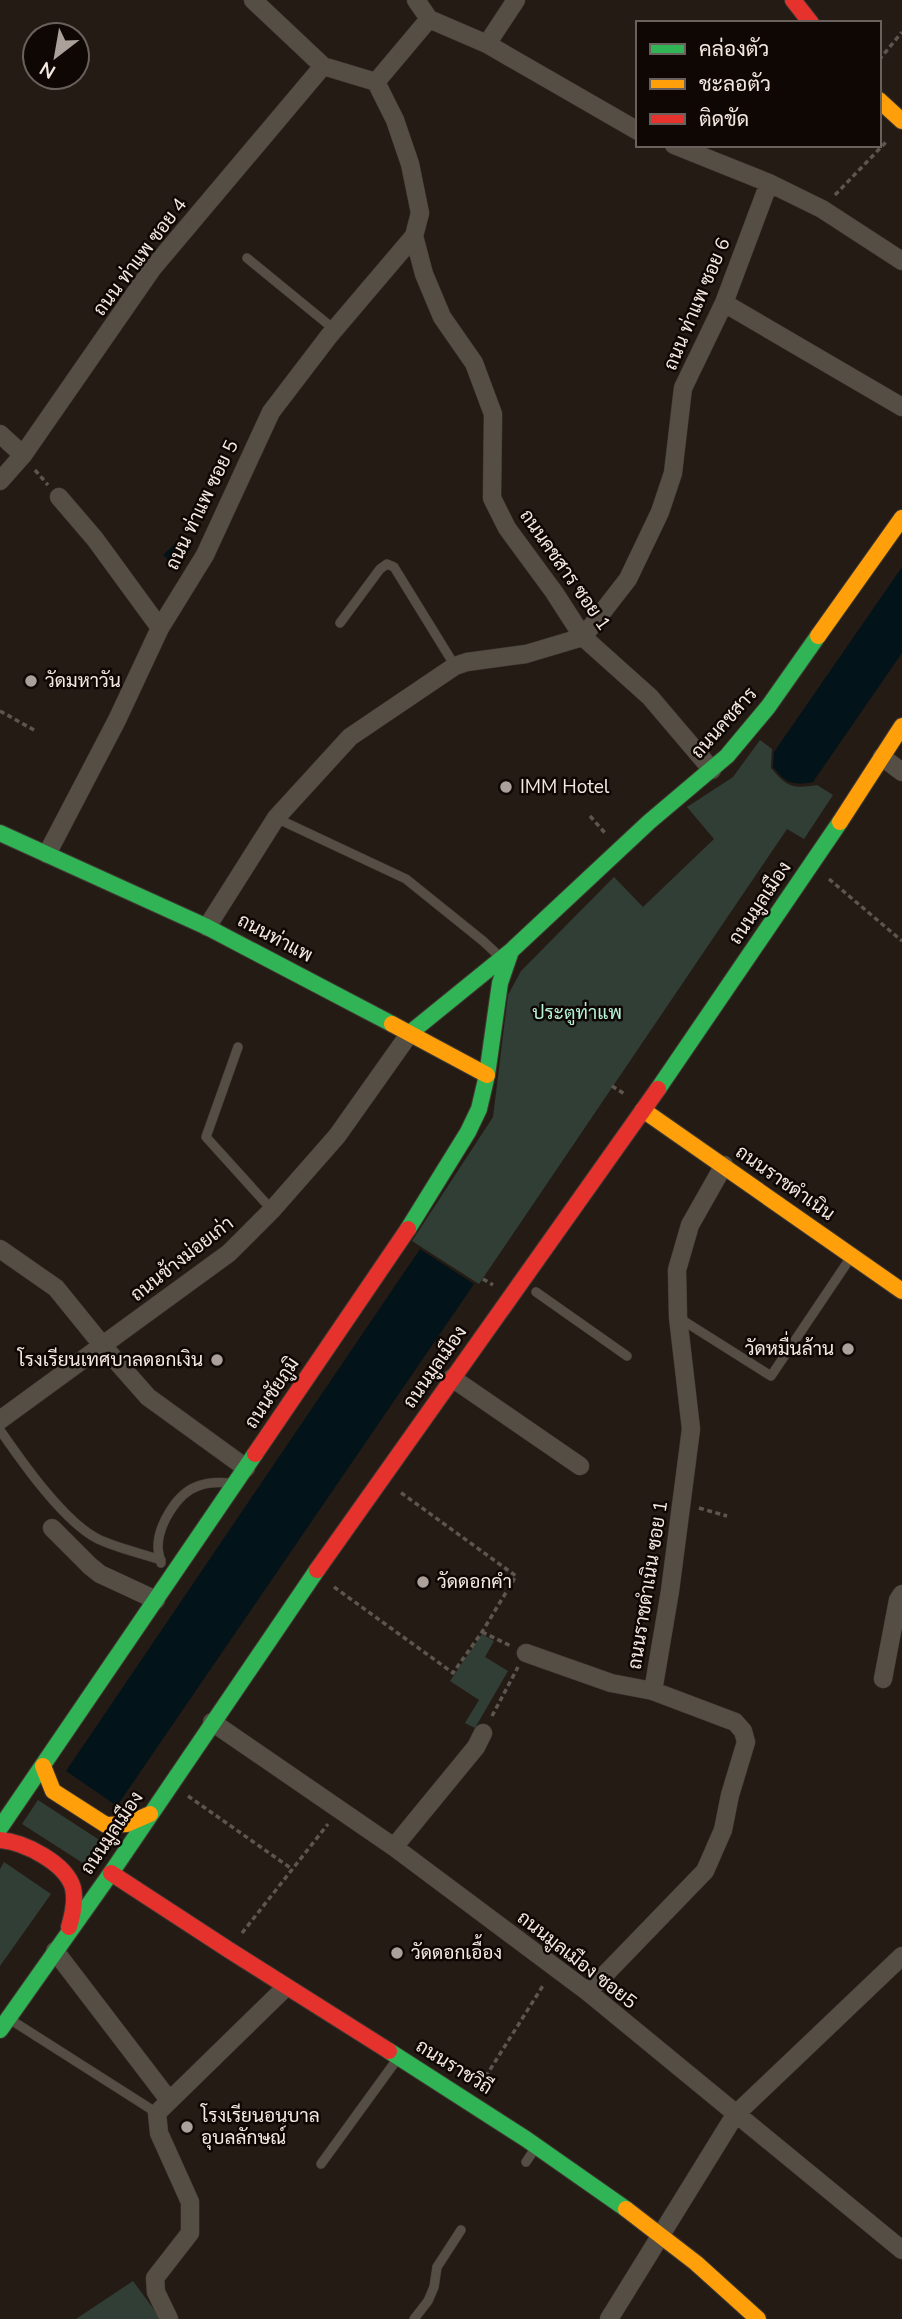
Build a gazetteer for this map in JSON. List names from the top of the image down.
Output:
{
  "streets": {
    "main road": [
      "ถนนคชสาร",
      "ถนนมูลเมือง",
      "ถนนท่าแพ",
      "ถนนราชดำเนิน",
      "ถนนชัยภูมิ",
      "ถนนราชวิถี"
    ],
    "street": [
      "ถนน ท่าแพ ซอย 4",
      "ถนน ท่าแพ ซอย 6",
      "ถนน ท่าแพ ซอย 5",
      "ถนนคชสาร ซอย 1",
      "ถนนช้างม่อยเก่า",
      "ถนนราชดำเนิน ซอย 1",
      "ถนนมูลเมือง ซอย5"
    ]
  },
  "crossings": [
    ["ถนน ท่าแพ ซอย 6", "ถนนคชสาร ซอย 1"],
    ["ถนน ท่าแพ ซอย 5", "ถนนคชสาร ซอย 1"],
    ["ถนน ท่าแพ ซอย 5", "ถนนท่าแพ"],
    ["ถนนคชสาร ซอย 1", "ถนนคชสาร"],
    ["ถนนคชสาร", "ถนนชัยภูมิ"],
    ["ถนนมูลเมือง", "ถนนราชดำเนิน"],
    ["ถนนมูลเมือง", "ถนนมูลเมือง ซอย5"],
    ["ถนนมูลเมือง", "ถนนราชวิถี"],
    ["ถนนท่าแพ", "ถนนช้างม่อยเก่า"],
    ["ถนนท่าแพ", "ถนนชัยภูมิ"],
    ["ถนนราชดำเนิน", "ถนนราชดำเนิน ซอย 1"],
    ["ถนนราชดำเนิน ซอย 1", "ถนนมูลเมือง ซอย5"]
  ],
  "parks": ["ประตูท่าแพ"],
  "places": [
    "วัดมหาวัน",
    "IMM Hotel",
    "วัดหมื่นล้าน",
    "โรงเรียนเทศบาลดอกเงิน",
    "วัดดอกคำ",
    "วัดดอกเอื้อง",
    "โรงเรียนอนุบาล อุบลลักษณ์"
  ],
  "legend": ["คล่องตัว", "ชะลอตัว", "ติดขัด"],
  "north": "bottom left"
}
